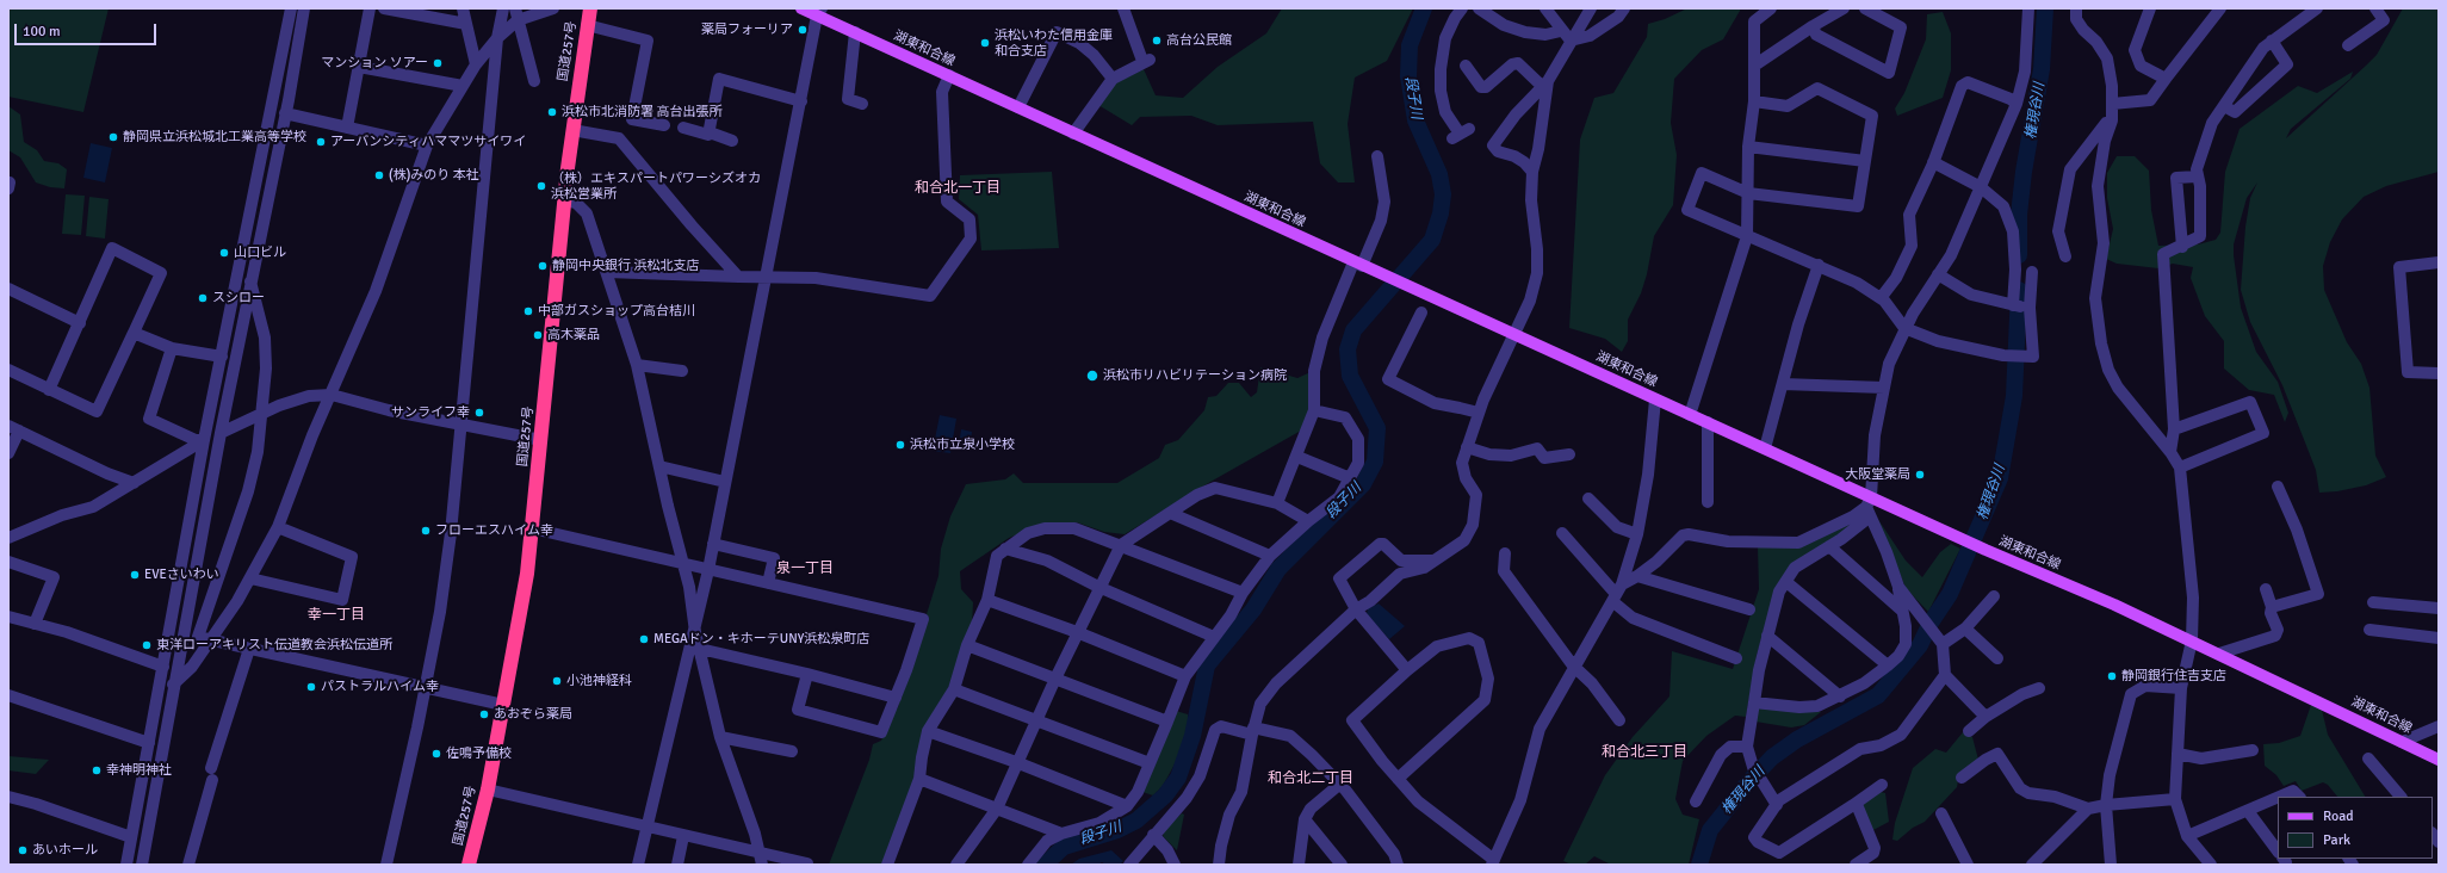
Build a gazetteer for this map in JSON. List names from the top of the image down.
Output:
{
  "streets": {
    "highway": ["国道257号"],
    "main road": ["湖東和合線"]
  },
  "districts": [
    "和合北一丁目",
    "泉一丁目",
    "幸一丁目",
    "和合北三丁目",
    "和合北二丁目"
  ],
  "water": ["段子川", "権現谷川"],
  "places": [
    "薬局フォーリア",
    "高台公民館",
    "浜松いわた信用金庫 和合支店",
    "マンション ソアー",
    "浜松市北消防署 高台出張所",
    "静岡県立浜松城北工業高等学校",
    "アーバンシティハママツサイワイ",
    "(株)みのり 本社",
    "（株）エキスパートパワーシズオカ 浜松営業所",
    "山口ビル",
    "静岡中央銀行 浜松北支店",
    "スシロー",
    "中部ガスショップ高台桔川",
    "高木薬品",
    "浜松市リハビリテーション病院",
    "サンライフ幸",
    "浜松市立泉小学校",
    "大阪堂薬局",
    "フローエスハイム幸",
    "EVEさいわい",
    "MEGAドン・キホーテUNY浜松泉町店",
    "東洋ローアキリスト伝道教会浜松伝道所",
    "静岡銀行住吉支店",
    "小池神経科",
    "パストラルハイム幸",
    "あおぞら薬局",
    "佐鳴予備校",
    "幸神明神社",
    "あいホール"
  ],
  "legend": ["Road", "Park"],
  "scale_bar": "100 m"
}
